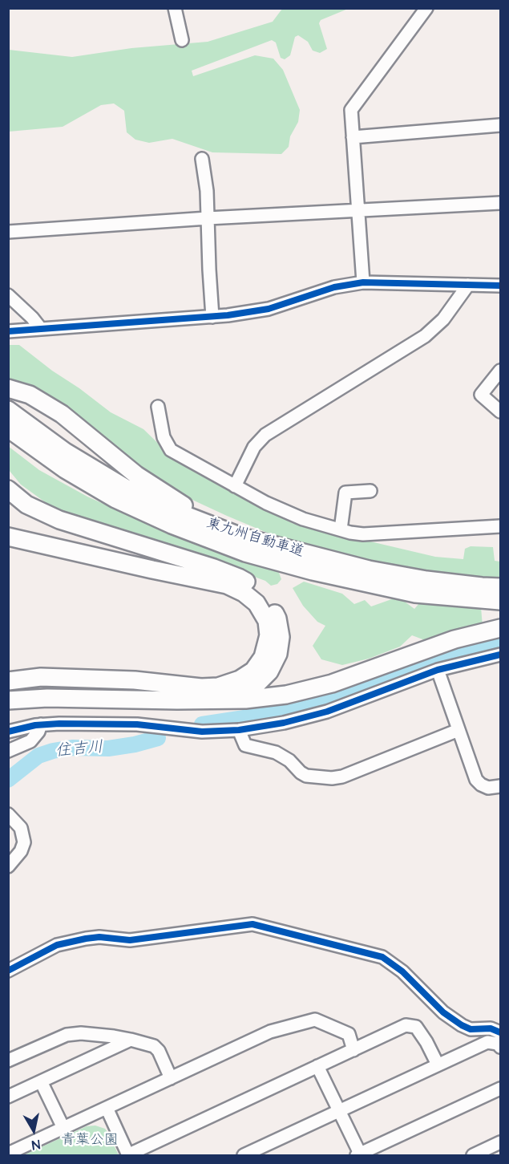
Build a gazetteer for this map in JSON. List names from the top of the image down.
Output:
{
  "streets": {
    "highway": ["東九州自動車道"]
  },
  "water": ["住吉川"],
  "parks": ["青葉公園"],
  "north": "bottom"
}
